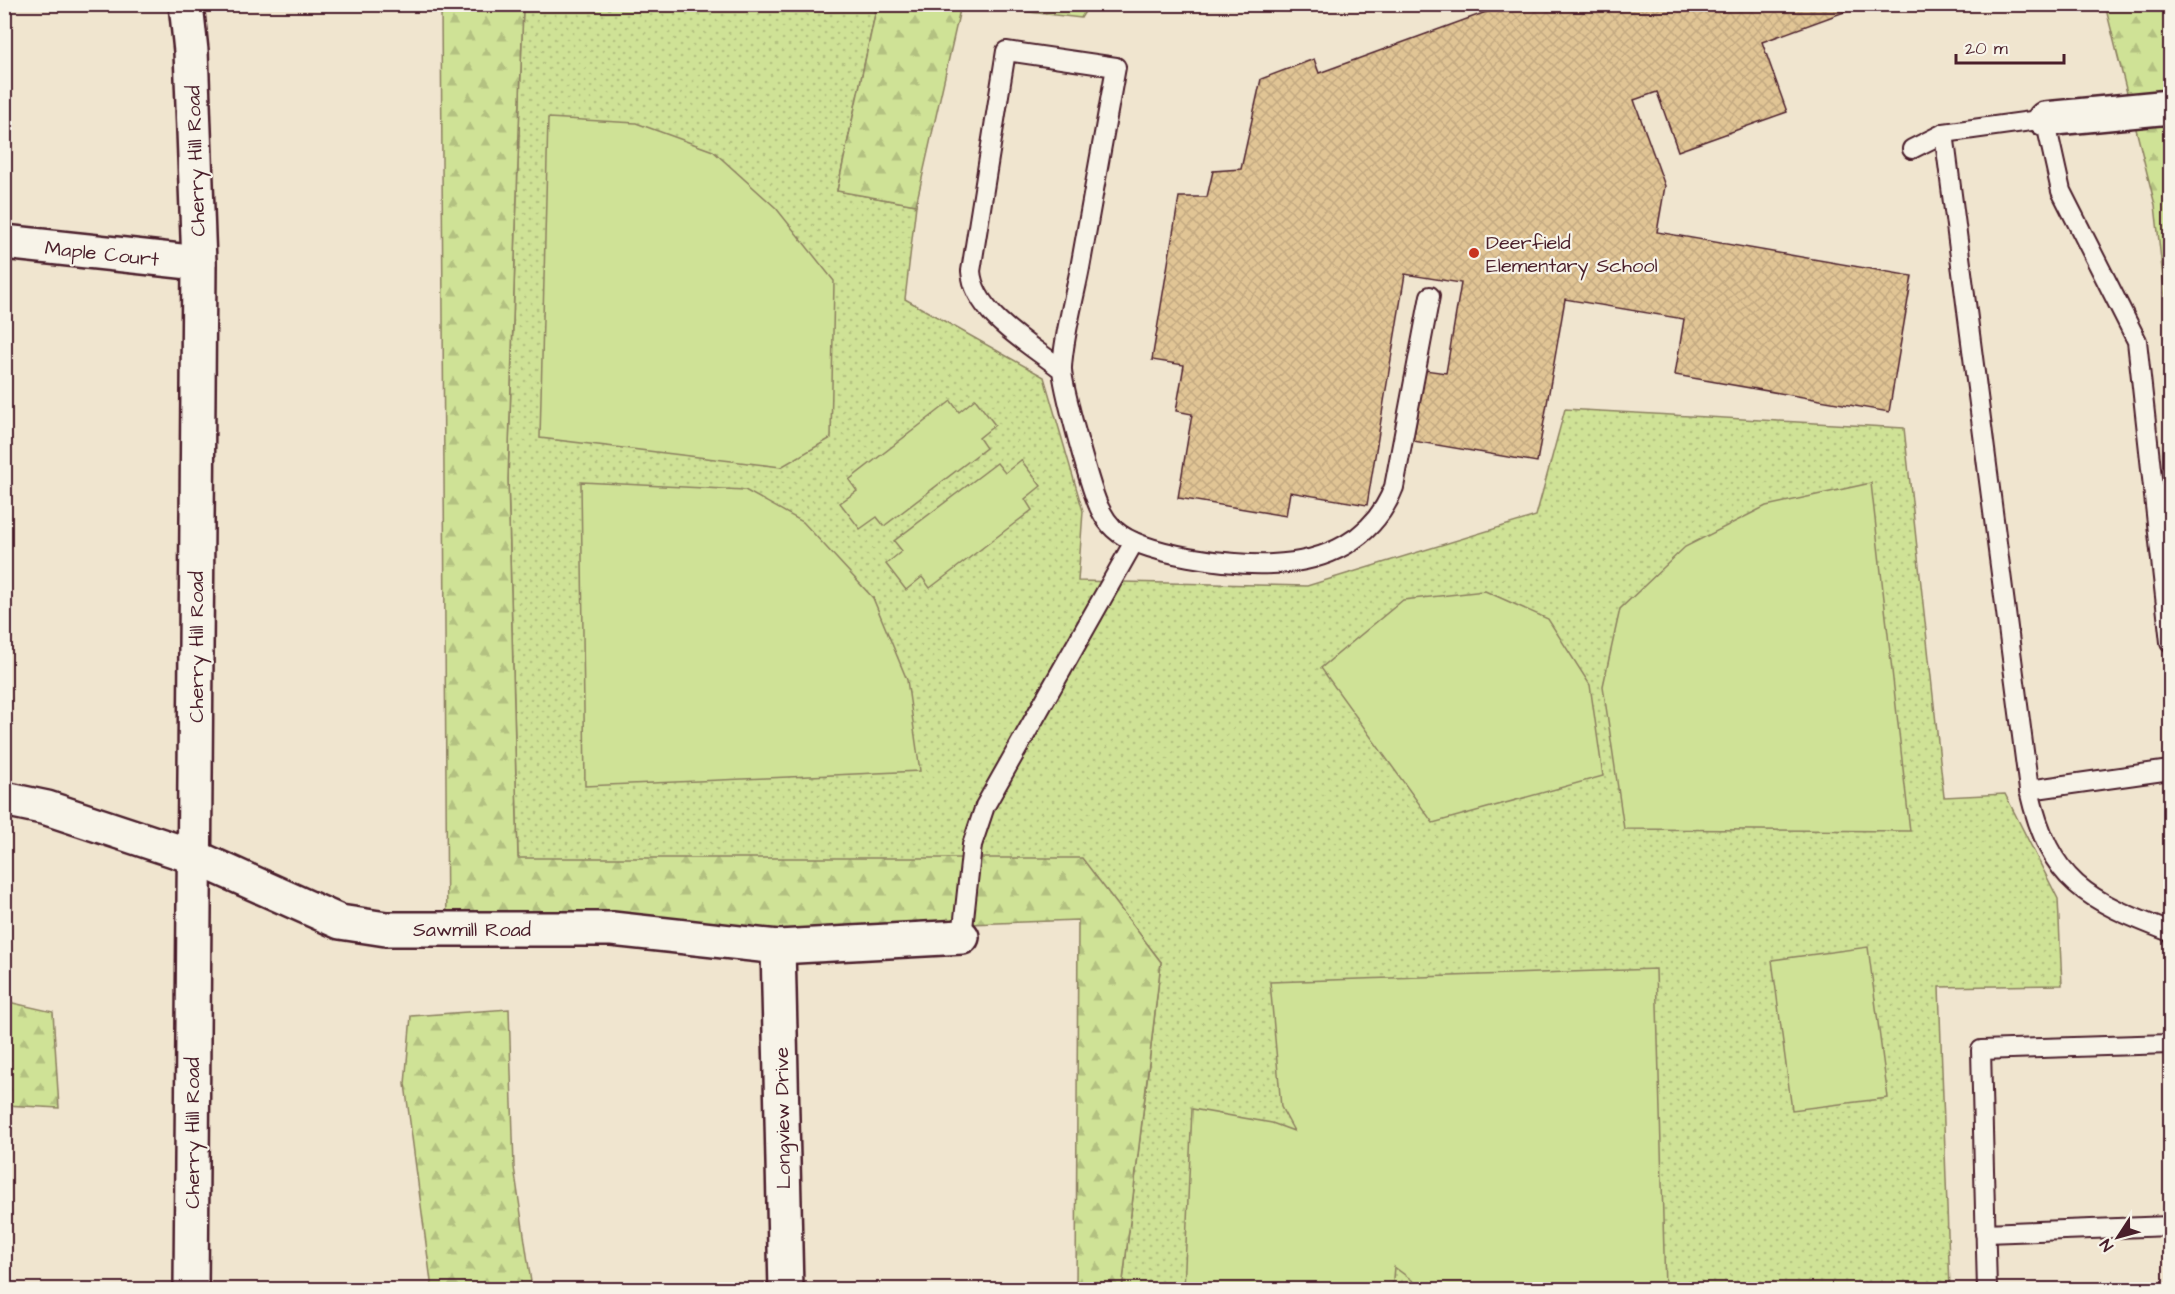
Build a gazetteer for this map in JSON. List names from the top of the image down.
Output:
{
  "streets": {
    "street": [
      "Cherry Hill Road",
      "Maple Court",
      "Sawmill Road",
      "Longview Drive"
    ]
  },
  "crossings": [
    ["Cherry Hill Road", "Maple Court"],
    ["Cherry Hill Road", "Sawmill Road"],
    ["Sawmill Road", "Longview Drive"]
  ],
  "places": ["Deerfield Elementary School"],
  "scale_bar": "20 m",
  "north": "bottom left"
}
